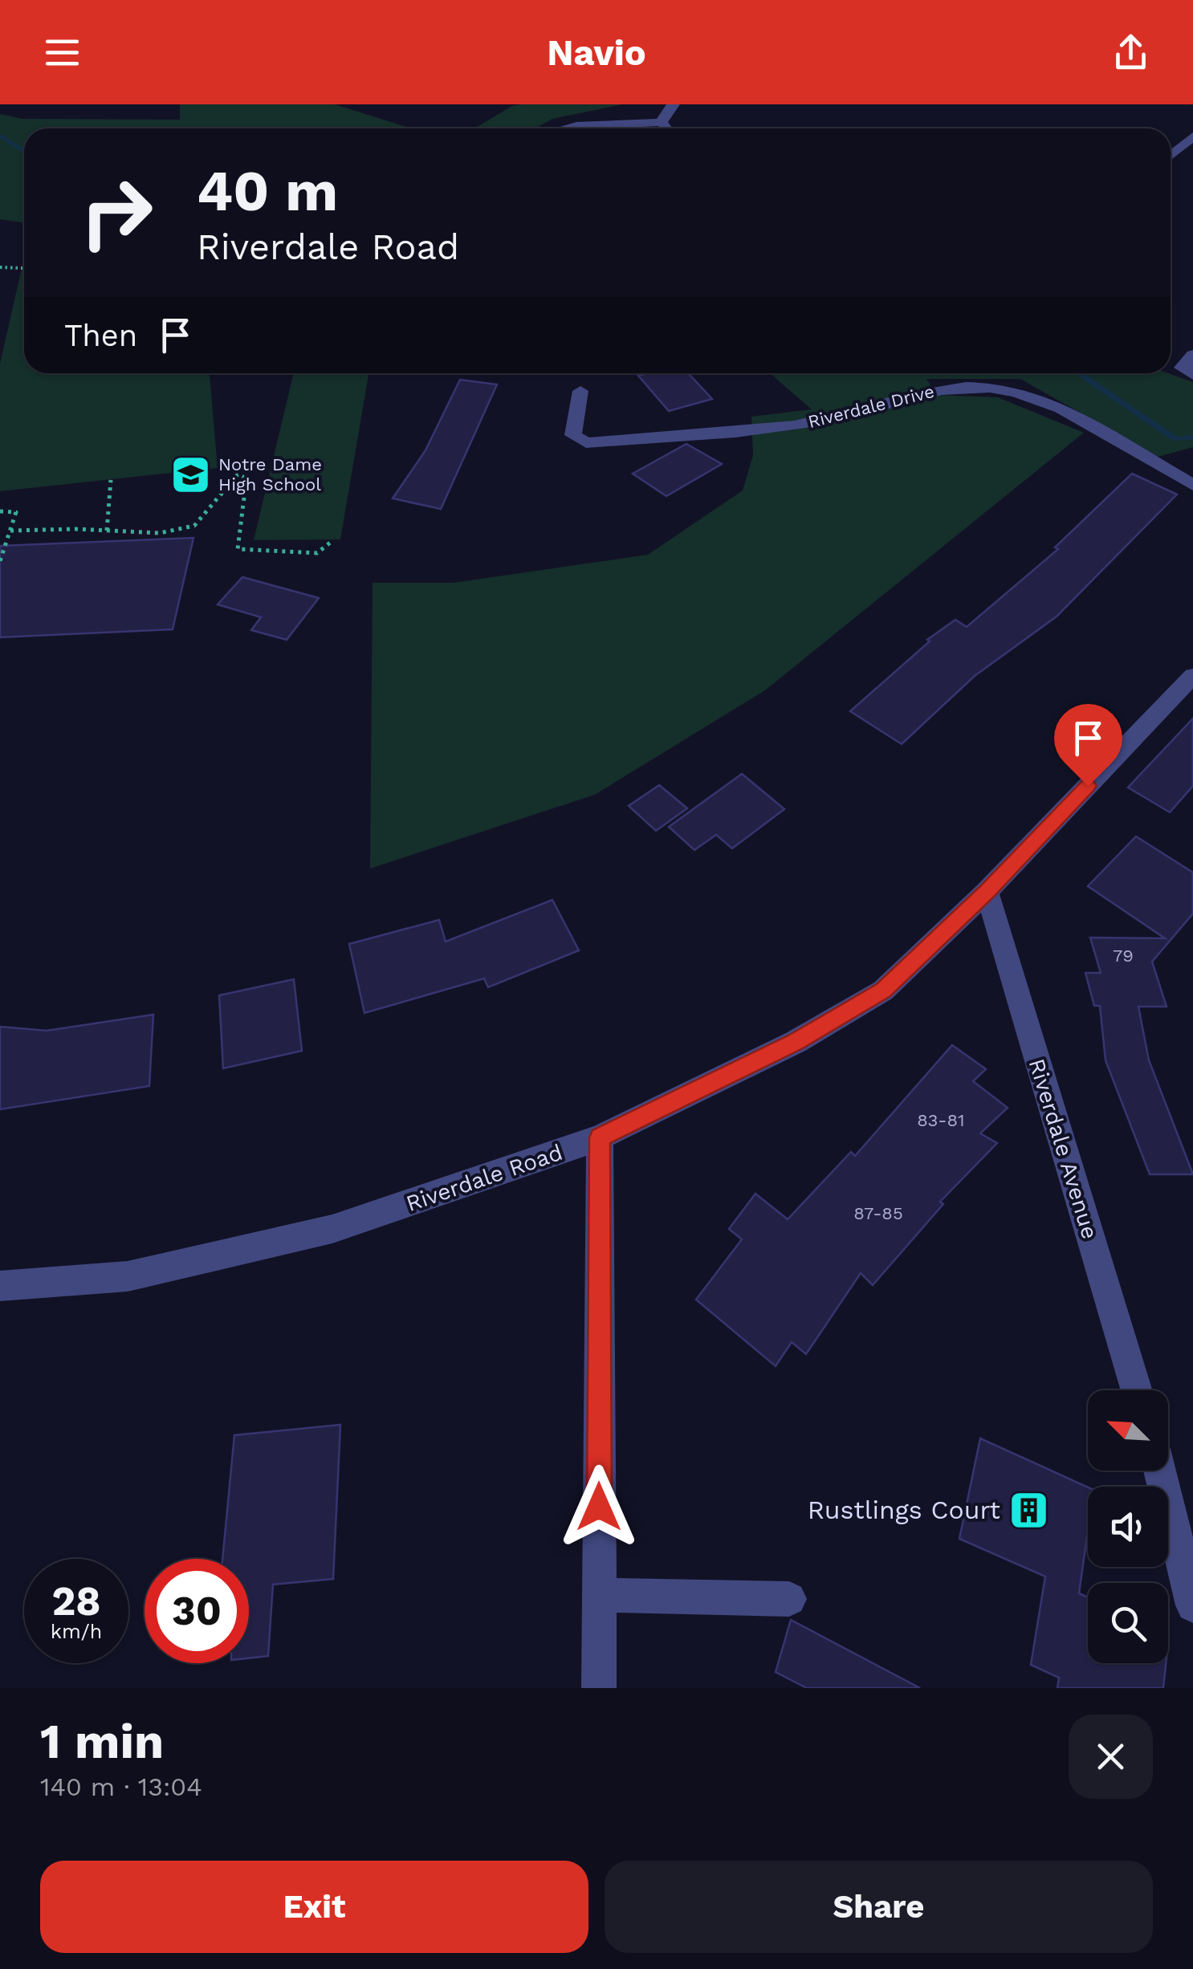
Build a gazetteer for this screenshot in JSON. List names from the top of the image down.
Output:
{
  "streets": {
    "street": ["Riverdale Drive", "Riverdale Avenue", "Riverdale Road"]
  },
  "crossings": [
    ["Riverdale Avenue", "Riverdale Road"]
  ],
  "places": {
    "school or university": ["Notre Dame High School"],
    "building": ["Rustlings Court"]
  },
  "house_numbers": ["79", "83-81", "87-85"],
  "north": "top left",
  "page": {
    "header": "Navio",
    "turn": ["40 m", "Riverdale Road"],
    "then": "Then",
    "speed": "28 km/h",
    "limit": "30",
    "heading": ["1 min", "140 m · 13:04"],
    "buttons": ["Exit", "Share"]
  }
}
